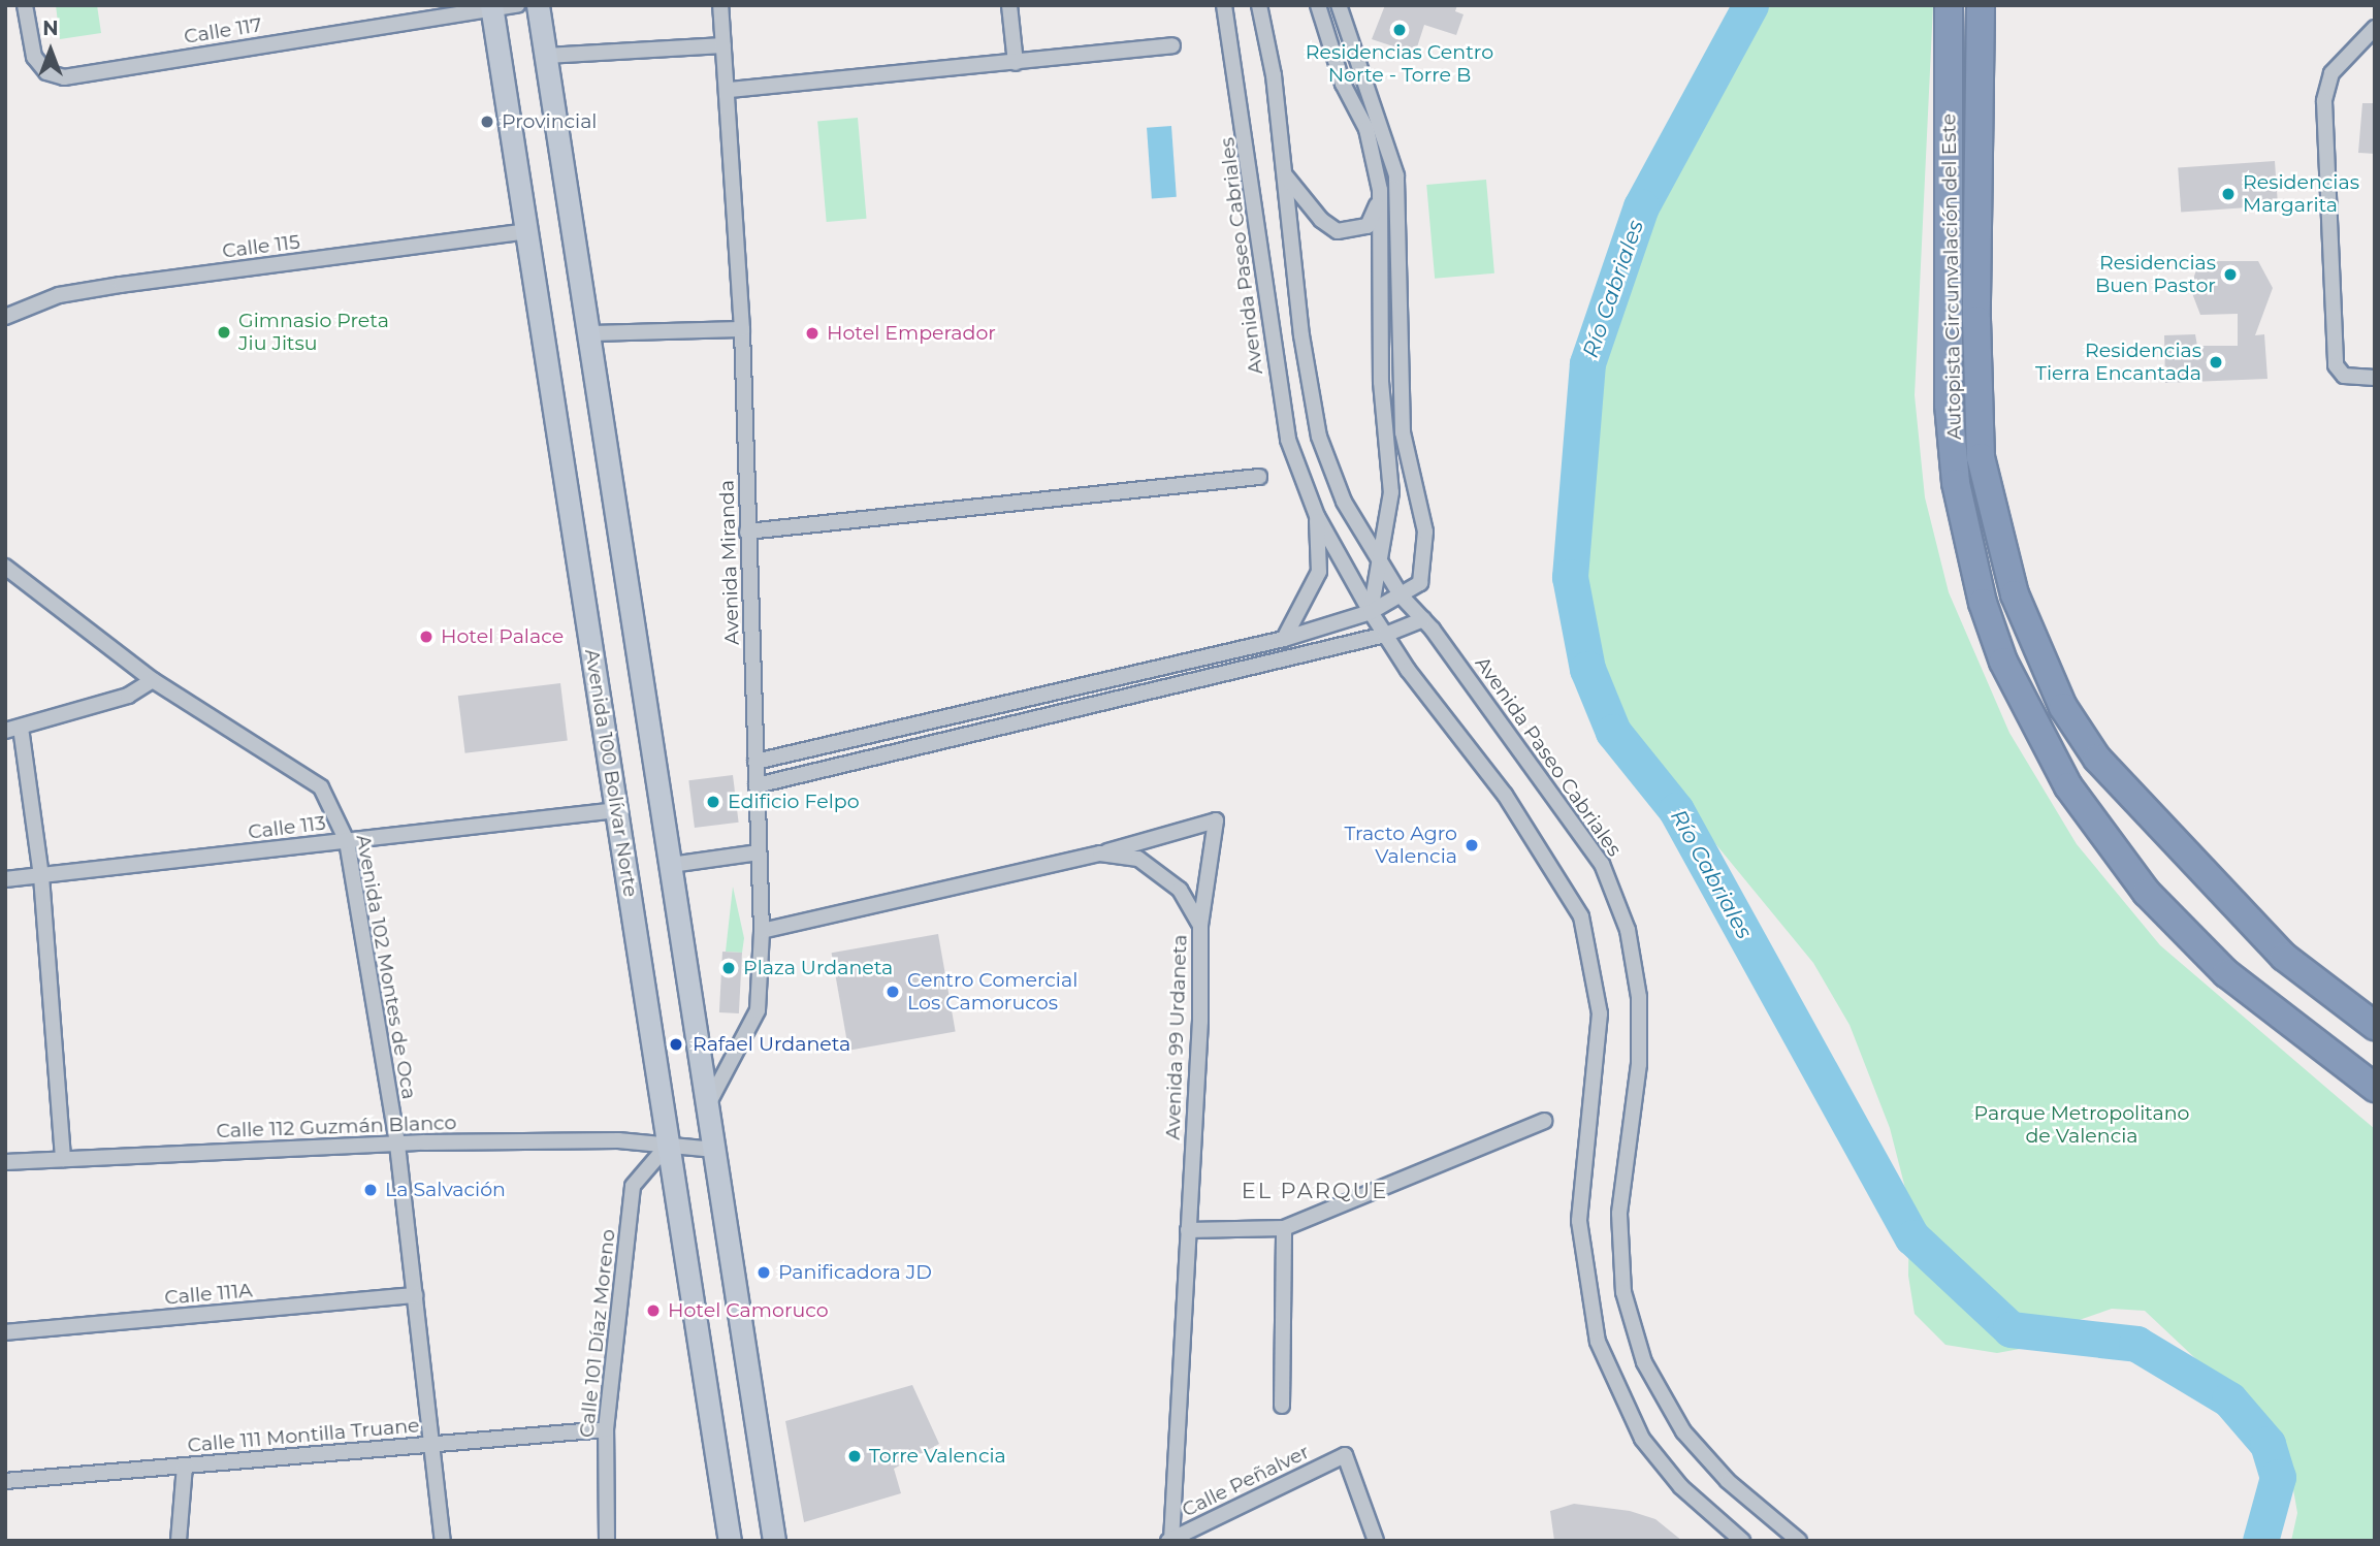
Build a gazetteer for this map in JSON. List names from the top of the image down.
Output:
{
  "streets": {
    "highway": ["Autopista Circunvalación del Este"],
    "main road": ["Avenida 100 Bolívar Norte"],
    "street": [
      "Calle 117",
      "Calle 115",
      "Avenida Paseo Cabriales",
      "Avenida Miranda",
      "Calle 113",
      "Avenida 102 Montes de Oca",
      "Avenida 99 Urdaneta",
      "Calle 112 Guzmán Blanco",
      "Calle 111A",
      "Calle 101 Díaz Moreno",
      "Calle 111 Montilla Truane",
      "Calle Peñalver"
    ]
  },
  "crossings": [
    ["Calle 117", "Avenida 100 Bolívar Norte"],
    ["Calle 115", "Avenida 100 Bolívar Norte"],
    ["Avenida Miranda", "Avenida 99 Urdaneta"],
    ["Avenida 100 Bolívar Norte", "Calle 113"],
    ["Avenida 100 Bolívar Norte", "Calle 112 Guzmán Blanco"],
    ["Avenida 100 Bolívar Norte", "Calle 101 Díaz Moreno"],
    ["Calle 113", "Avenida 102 Montes de Oca"],
    ["Avenida 102 Montes de Oca", "Calle 112 Guzmán Blanco"],
    ["Avenida 102 Montes de Oca", "Calle 111A"],
    ["Avenida 102 Montes de Oca", "Calle 111 Montilla Truane"],
    ["Avenida 99 Urdaneta", "Calle Peñalver"],
    ["Calle 112 Guzmán Blanco", "Calle 101 Díaz Moreno"],
    ["Calle 101 Díaz Moreno", "Calle 111 Montilla Truane"]
  ],
  "districts": ["EL PARQUE"],
  "water": ["Río Cabriales"],
  "parks": ["Parque Metropolitano de Valencia"],
  "places": [
    "Residencias Centro Norte - Torre B",
    "Provincial",
    "Residencias Margarita",
    "Residencias Buen Pastor",
    "Gimnasio Preta Jiu Jitsu",
    "Hotel Emperador",
    "Residencias Tierra Encantada",
    "Hotel Palace",
    "Edificio Felpo",
    "Tracto Agro Valencia",
    "Plaza Urdaneta",
    "Centro Comercial Los Camorucos",
    "Rafael Urdaneta",
    "La Salvación",
    "Panificadora JD",
    "Hotel Camoruco",
    "Torre Valencia"
  ],
  "north": "top"
}
